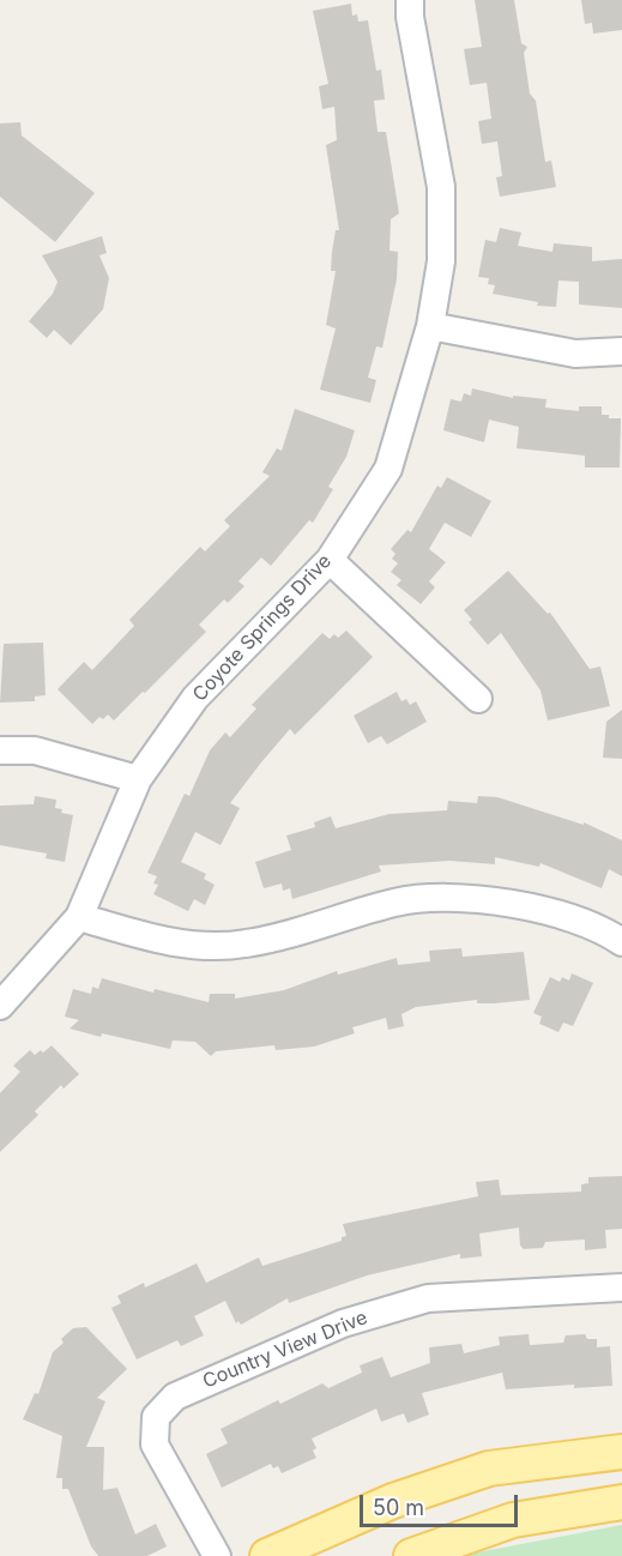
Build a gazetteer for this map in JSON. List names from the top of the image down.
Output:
{
  "streets": {
    "street": ["Coyote Springs Drive", "Country View Drive"]
  },
  "scale_bar": "50 m"
}
